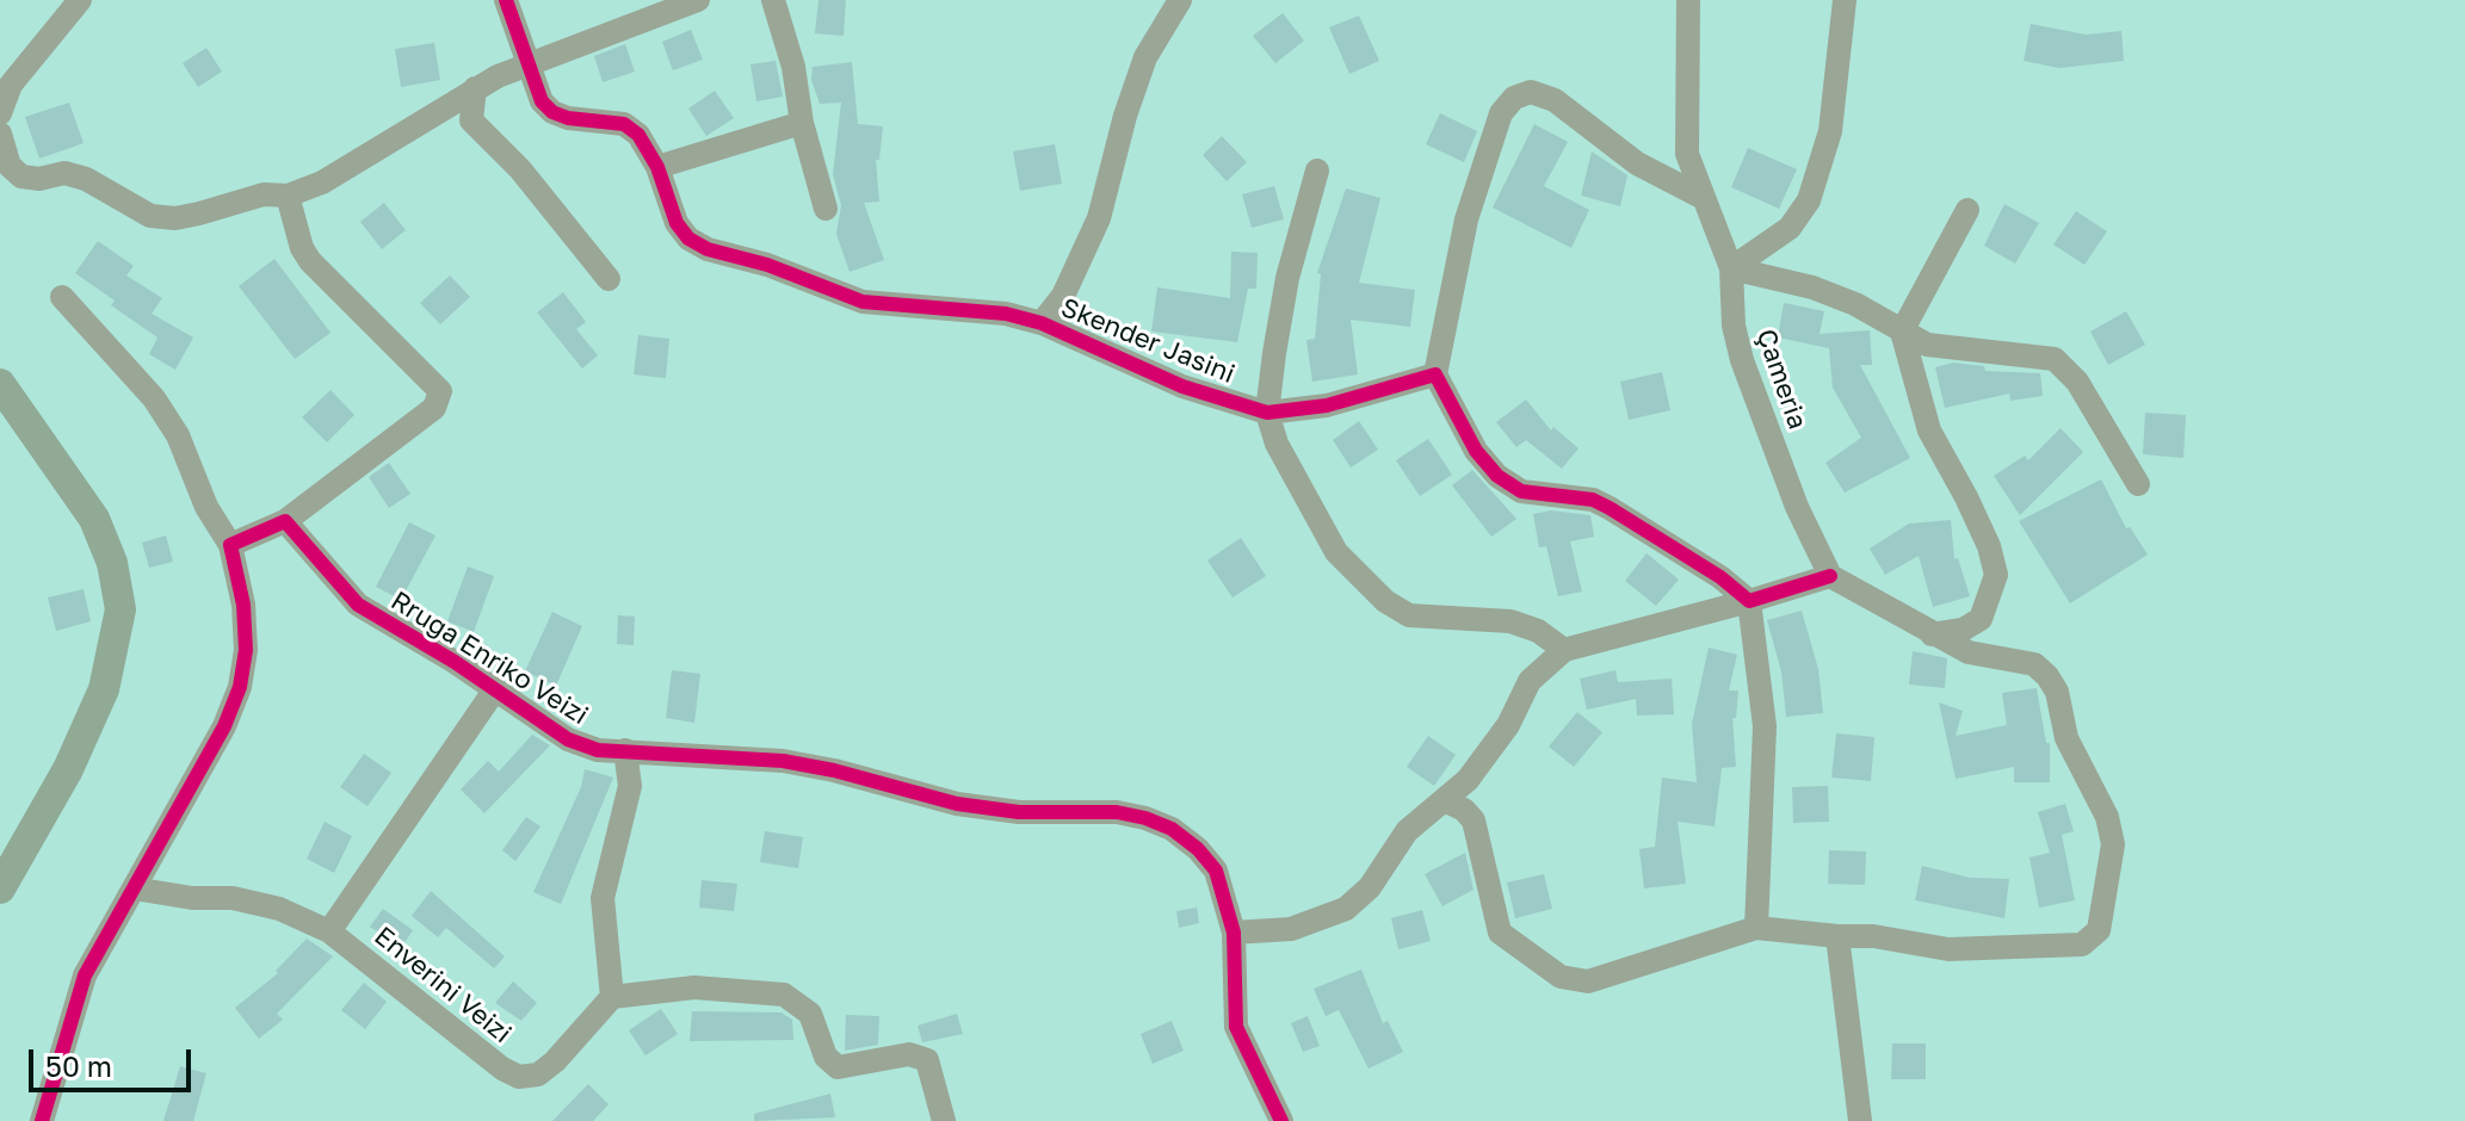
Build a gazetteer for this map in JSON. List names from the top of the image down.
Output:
{
  "streets": {
    "street": [
      "Skender Jasini",
      "Çameria",
      "Rruga Enriko Veizi",
      "Enverini Veizi"
    ]
  },
  "scale_bar": "50 m"
}
